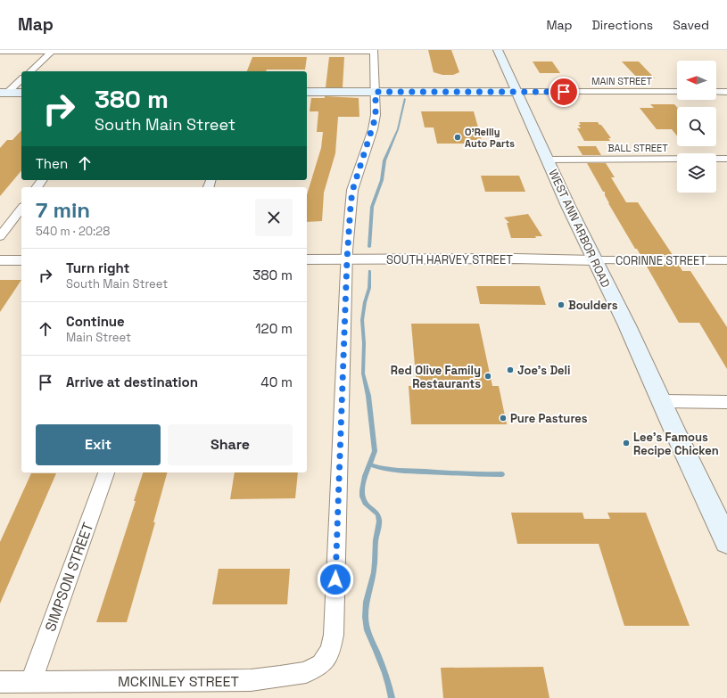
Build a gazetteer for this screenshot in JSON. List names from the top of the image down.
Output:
{
  "streets": {
    "main road": ["WEST ANN ARBOR ROAD"],
    "street": [
      "MAIN STREET",
      "BALL STREET",
      "SOUTH HARVEY STREET",
      "CORINNE STREET",
      "SIMPSON STREET",
      "MCKINLEY STREET"
    ]
  },
  "crossings": [
    ["MAIN STREET", "WEST ANN ARBOR ROAD"],
    ["BALL STREET", "WEST ANN ARBOR ROAD"],
    ["WEST ANN ARBOR ROAD", "SOUTH HARVEY STREET"],
    ["WEST ANN ARBOR ROAD", "CORINNE STREET"],
    ["SOUTH HARVEY STREET", "CORINNE STREET"],
    ["SOUTH HARVEY STREET", "MCKINLEY STREET"],
    ["SIMPSON STREET", "MCKINLEY STREET"]
  ],
  "places": [
    "O'Reilly Auto Parts",
    "Boulders",
    "Joe's Deli",
    "Red Olive Family Restaurants",
    "Pure Pastures",
    "Lee's Famous Recipe Chicken"
  ],
  "north": "left",
  "page": {
    "header": "Map",
    "nav": ["Map", "Directions", "Saved"],
    "turn": ["380 m", "South Main Street"],
    "then": "Then",
    "heading": ["7 min", "540 m · 20:28"],
    "list": [
      {
        "name": "Turn right",
        "note": "South Main Street",
        "value": "380 m"
      },
      {
        "name": "Continue",
        "note": "Main Street",
        "value": "120 m"
      },
      {
        "name": "Arrive at destination",
        "value": "40 m"
      }
    ],
    "buttons": ["Exit", "Share"]
  }
}
